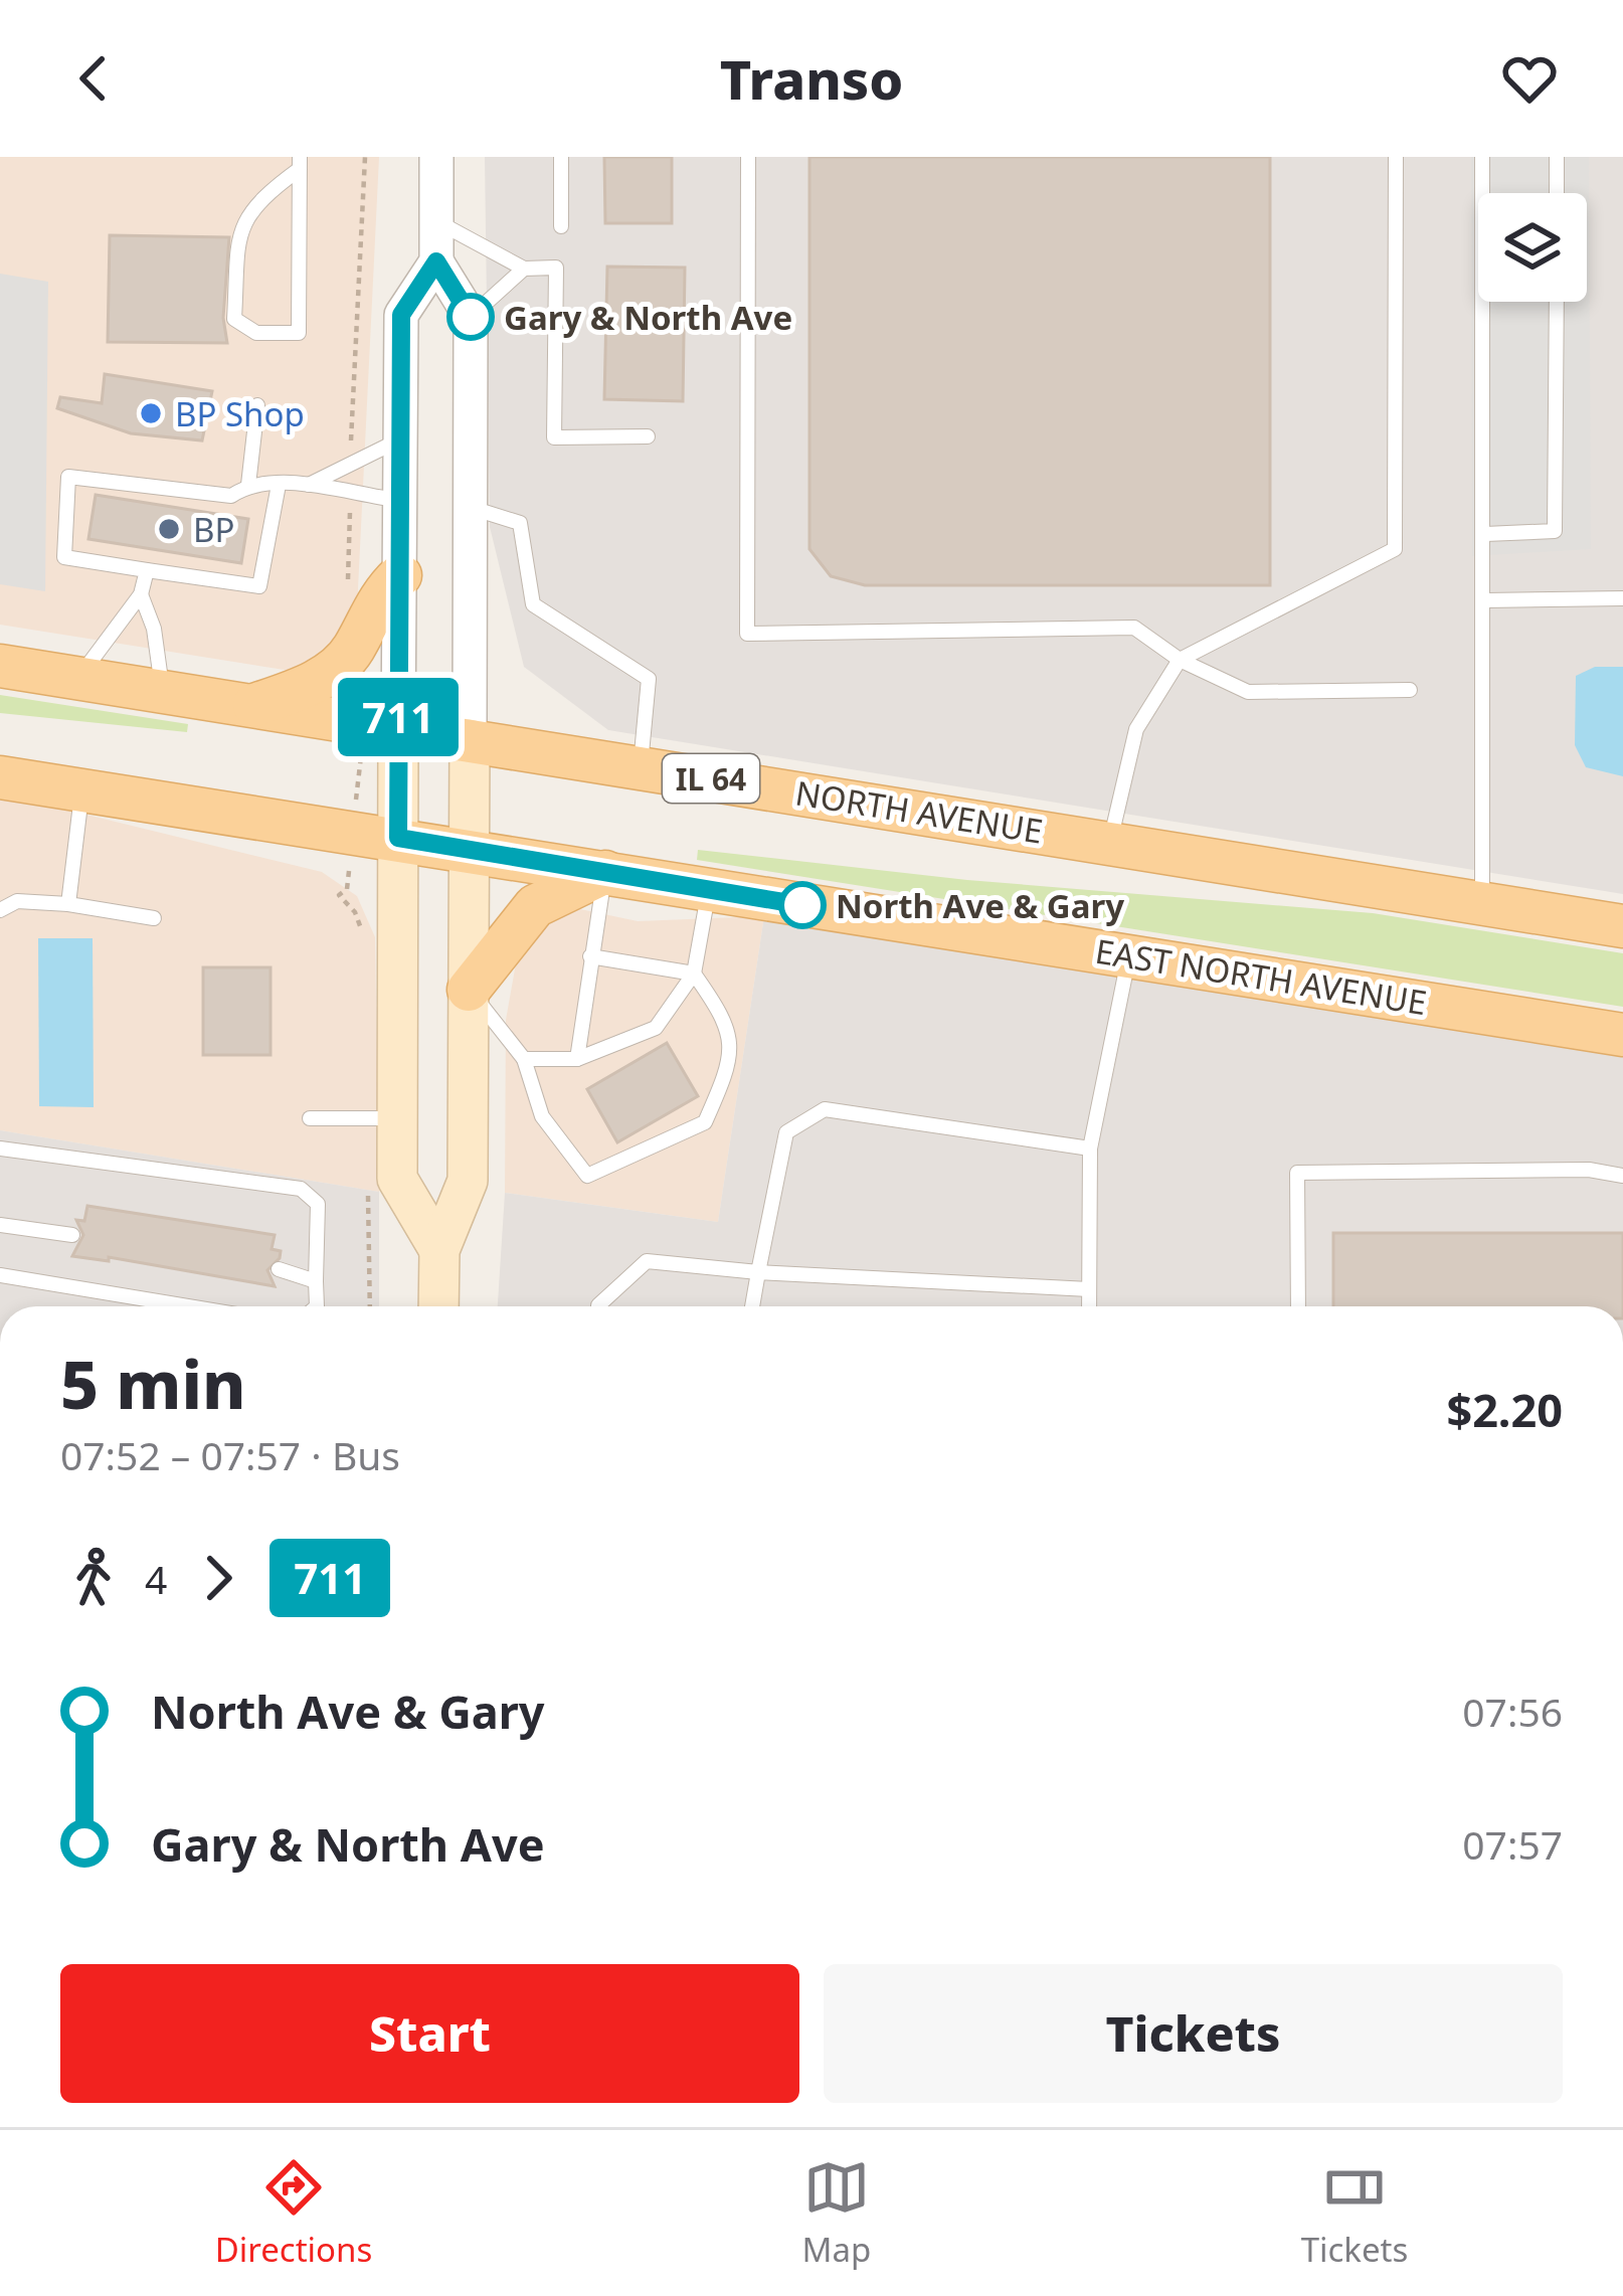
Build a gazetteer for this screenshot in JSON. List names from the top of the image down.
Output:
{
  "streets": {
    "main road": ["IL 64", "NORTH AVENUE", "EAST NORTH AVENUE"]
  },
  "places": [
    "Gary & North Ave",
    "BP Shop",
    "BP",
    "North Ave & Gary"
  ],
  "lines": ["bus line 711"],
  "page": {
    "header": "Transo",
    "on_map": "711",
    "heading": ["5 min", "07:52 – 07:57 · Bus", "$2.20"],
    "legs": ["4", "711"],
    "list": [
      {
        "name": "North Ave & Gary",
        "value": "07:56"
      },
      {
        "name": "Gary & North Ave",
        "value": "07:57"
      }
    ],
    "buttons": ["Start", "Tickets"],
    "tabs": ["Directions", "Map", "Tickets"]
  }
}
